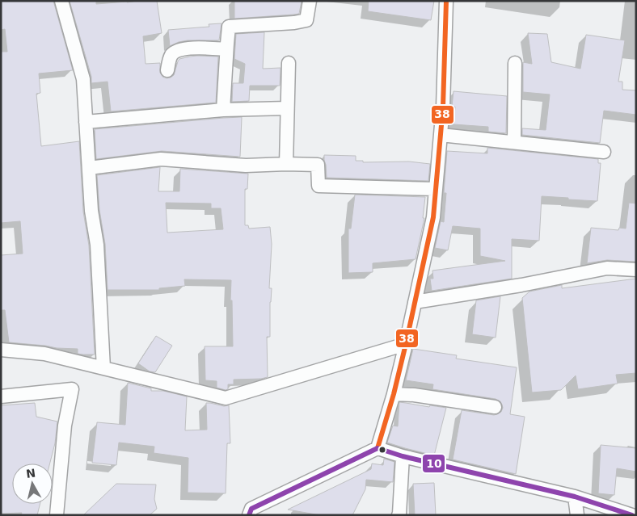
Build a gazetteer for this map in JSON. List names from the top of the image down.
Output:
{
  "lines": ["transit line 38", "transit line 10"],
  "north": "top"
}
